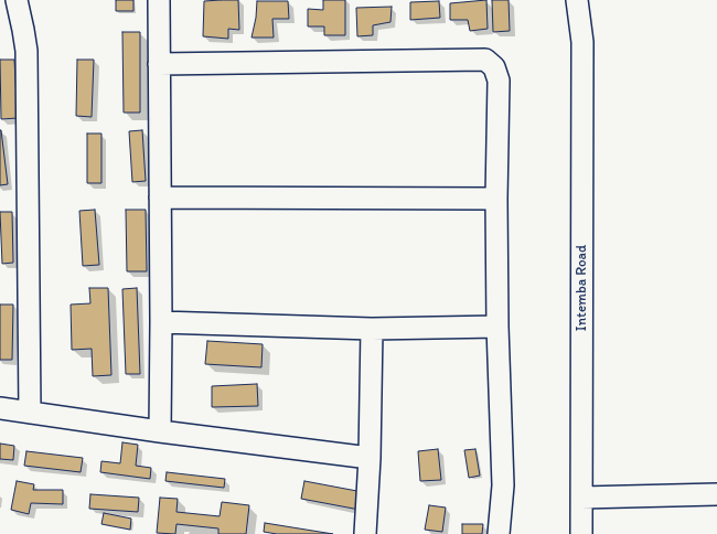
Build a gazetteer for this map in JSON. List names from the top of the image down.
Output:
{
  "streets": {
    "street": ["Intemba Road"]
  }
}
